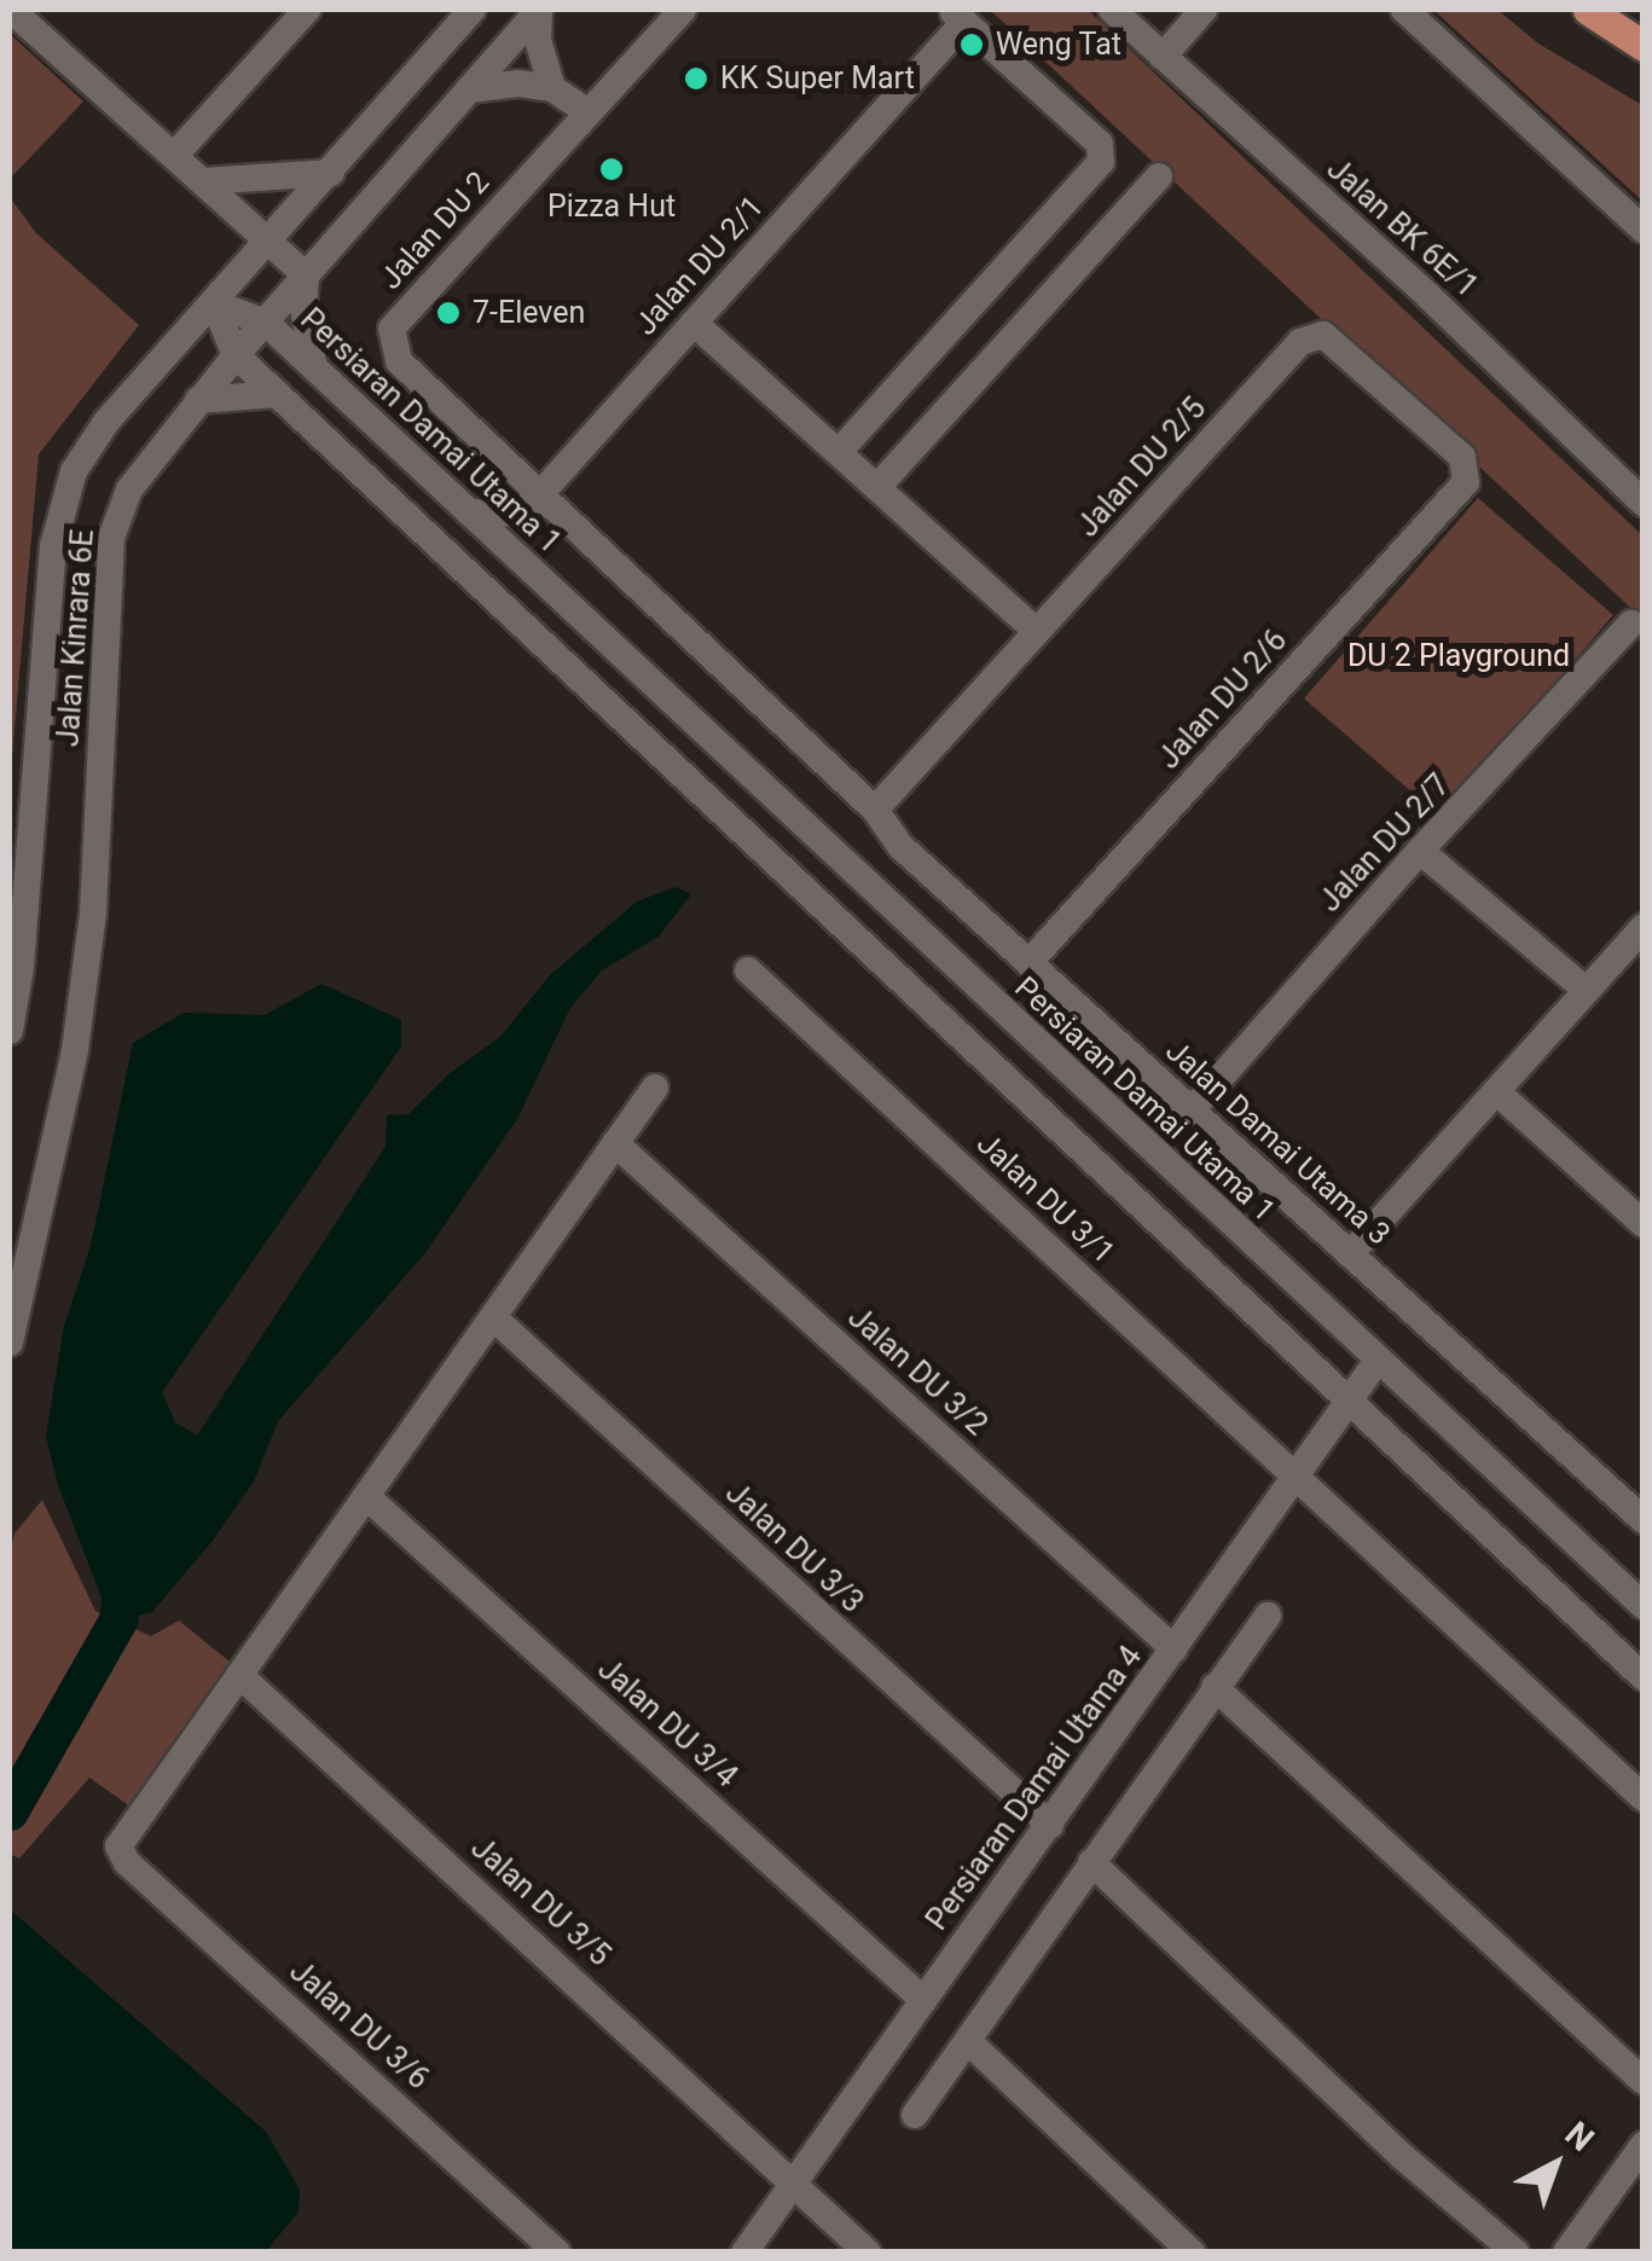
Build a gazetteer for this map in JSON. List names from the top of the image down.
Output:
{
  "streets": {
    "street": [
      "Jalan BK 6E/1",
      "Jalan DU 2",
      "Jalan DU 2/1",
      "Persiaran Damai Utama 1",
      "Jalan DU 2/5",
      "Jalan Kinrara 6E",
      "Jalan DU 2/6",
      "Jalan DU 2/7",
      "Jalan Damai Utama 3",
      "Jalan DU 3/1",
      "Jalan DU 3/2",
      "Jalan DU 3/3",
      "Jalan DU 3/4",
      "Persiaran Damai Utama 4",
      "Jalan DU 3/5",
      "Jalan DU 3/6"
    ]
  },
  "crossings": [
    ["Jalan DU 2", "Jalan DU 2/1"],
    ["Jalan DU 2", "Jalan Damai Utama 3"],
    ["Jalan DU 2/1", "Jalan Damai Utama 3"],
    ["Persiaran Damai Utama 1", "Jalan Kinrara 6E"],
    ["Persiaran Damai Utama 1", "Persiaran Damai Utama 4"],
    ["Jalan DU 2/5", "Jalan DU 2/6"],
    ["Jalan DU 2/5", "Jalan Damai Utama 3"],
    ["Jalan DU 2/6", "Jalan Damai Utama 3"],
    ["Jalan DU 2/7", "Jalan Damai Utama 3"],
    ["Jalan DU 3/1", "Persiaran Damai Utama 4"],
    ["Jalan DU 3/2", "Persiaran Damai Utama 4"],
    ["Jalan DU 3/3", "Persiaran Damai Utama 4"],
    ["Jalan DU 3/4", "Persiaran Damai Utama 4"],
    ["Persiaran Damai Utama 4", "Jalan DU 3/5"],
    ["Jalan DU 3/5", "Jalan DU 3/6"]
  ],
  "parks": ["DU 2 Playground"],
  "places": [
    "Weng Tat",
    "KK Super Mart",
    "Pizza Hut",
    "7-Eleven"
  ],
  "north": "top right"
}
